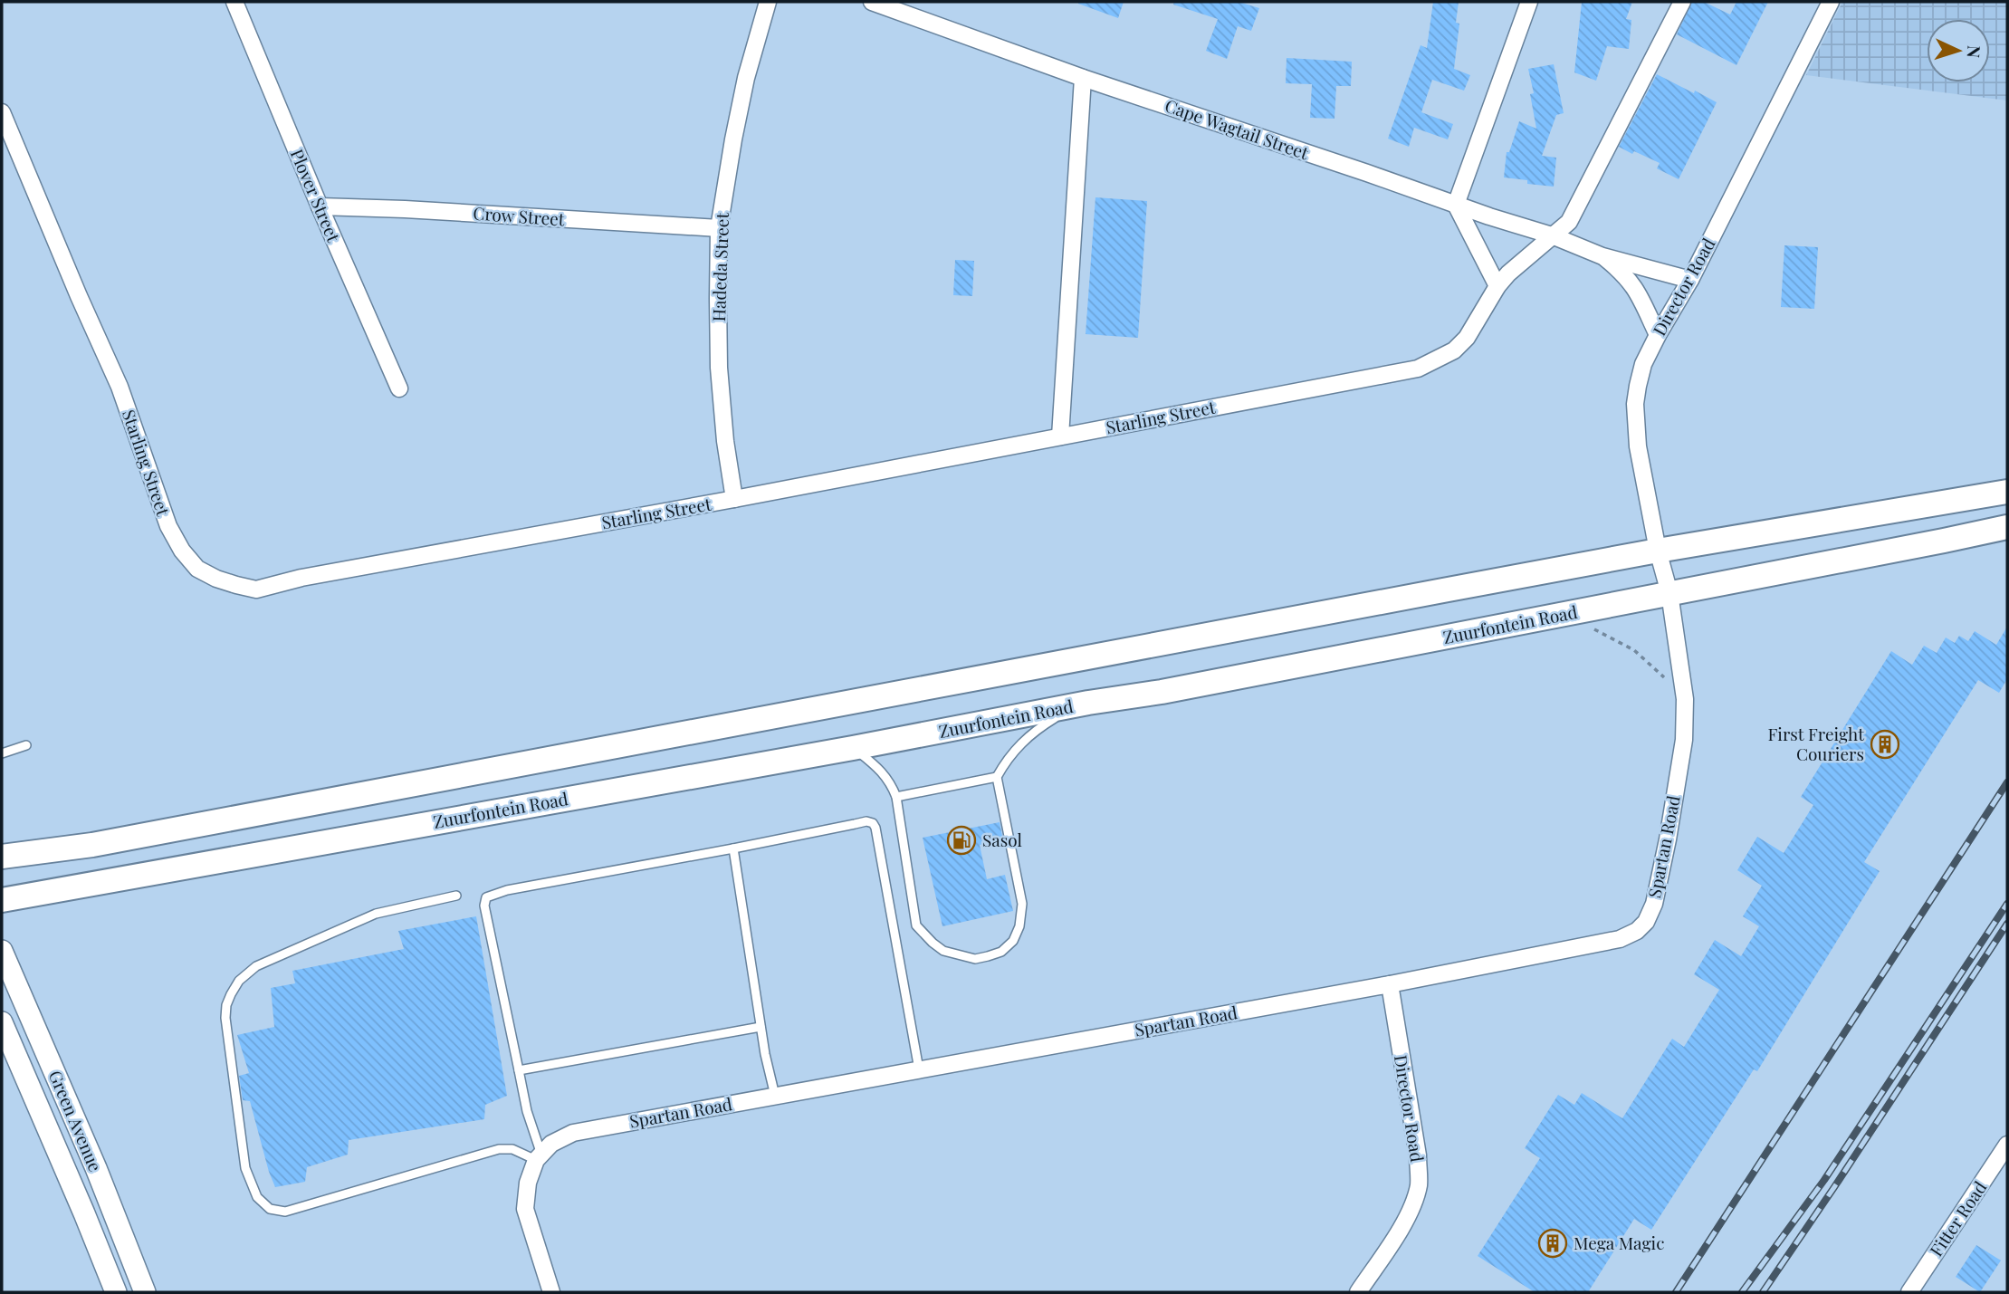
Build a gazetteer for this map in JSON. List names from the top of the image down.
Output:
{
  "streets": {
    "main road": ["Zuurfontein Road", "Green Avenue"],
    "street": [
      "Cape Wagtail Street",
      "Plover Street",
      "Crow Street",
      "Hadeda Street",
      "Director Road",
      "Starling Street",
      "Spartan Road",
      "Fitter Road"
    ]
  },
  "crossings": [
    ["Cape Wagtail Street", "Starling Street"],
    ["Plover Street", "Crow Street"],
    ["Crow Street", "Hadeda Street"],
    ["Hadeda Street", "Starling Street"],
    ["Director Road", "Zuurfontein Road"],
    ["Director Road", "Spartan Road"],
    ["Zuurfontein Road", "Spartan Road"]
  ],
  "places": {
    "building": ["First Freight Couriers", "Mega Magic"],
    "fuel station": ["Sasol"]
  },
  "north": "right"
}
